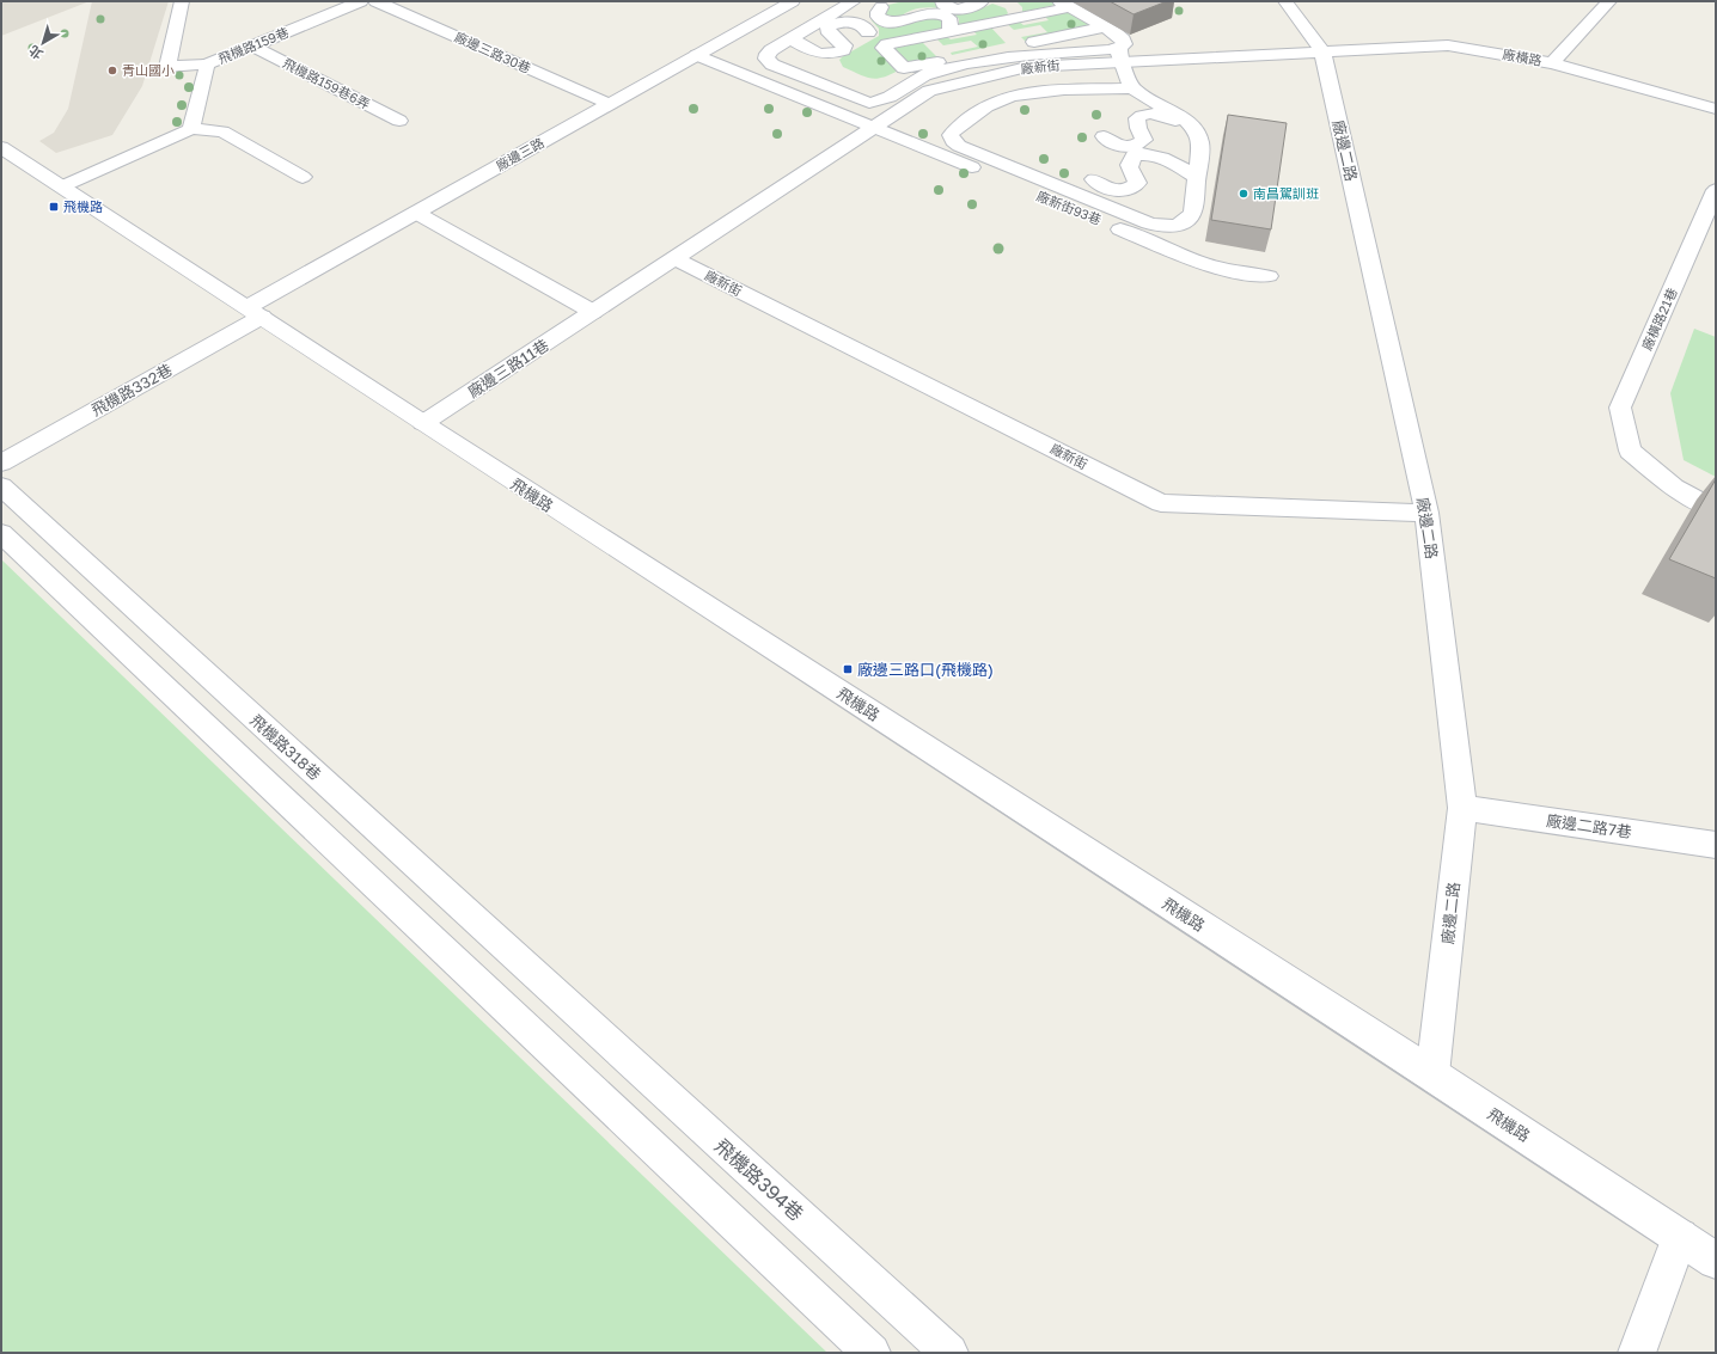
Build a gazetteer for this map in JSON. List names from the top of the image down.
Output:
{
  "streets": {
    "street": [
      "飛機路159巷",
      "廠邊三路30巷",
      "廠橫路",
      "廠新街",
      "飛機路159巷6弄",
      "廠邊二路",
      "廠邊三路",
      "廠新街93巷",
      "廠橫路21巷",
      "廠邊三路11巷",
      "飛機路332巷",
      "飛機路",
      "飛機路318巷",
      "廠邊二路7巷",
      "飛機路394巷"
    ]
  },
  "crossings": [
    ["飛機路159巷", "飛機路159巷6弄"],
    ["廠邊三路30巷", "廠邊三路"],
    ["廠橫路", "廠新街"],
    ["廠橫路", "廠邊二路"],
    ["廠新街", "廠邊二路"],
    ["廠新街", "廠新街93巷"],
    ["廠新街", "廠邊三路11巷"],
    ["廠邊二路", "飛機路"],
    ["廠邊二路", "廠邊二路7巷"],
    ["廠邊三路", "廠新街93巷"],
    ["廠邊三路", "飛機路332巷"],
    ["廠邊三路", "飛機路"],
    ["廠邊三路11巷", "飛機路"],
    ["飛機路332巷", "飛機路"],
    ["飛機路318巷", "飛機路394巷"]
  ],
  "places": {
    "other": ["青山國小", "南昌駕訓班"],
    "transit": ["飛機路", "廠邊三路口(飛機路)"]
  },
  "north": "bottom left"
}
